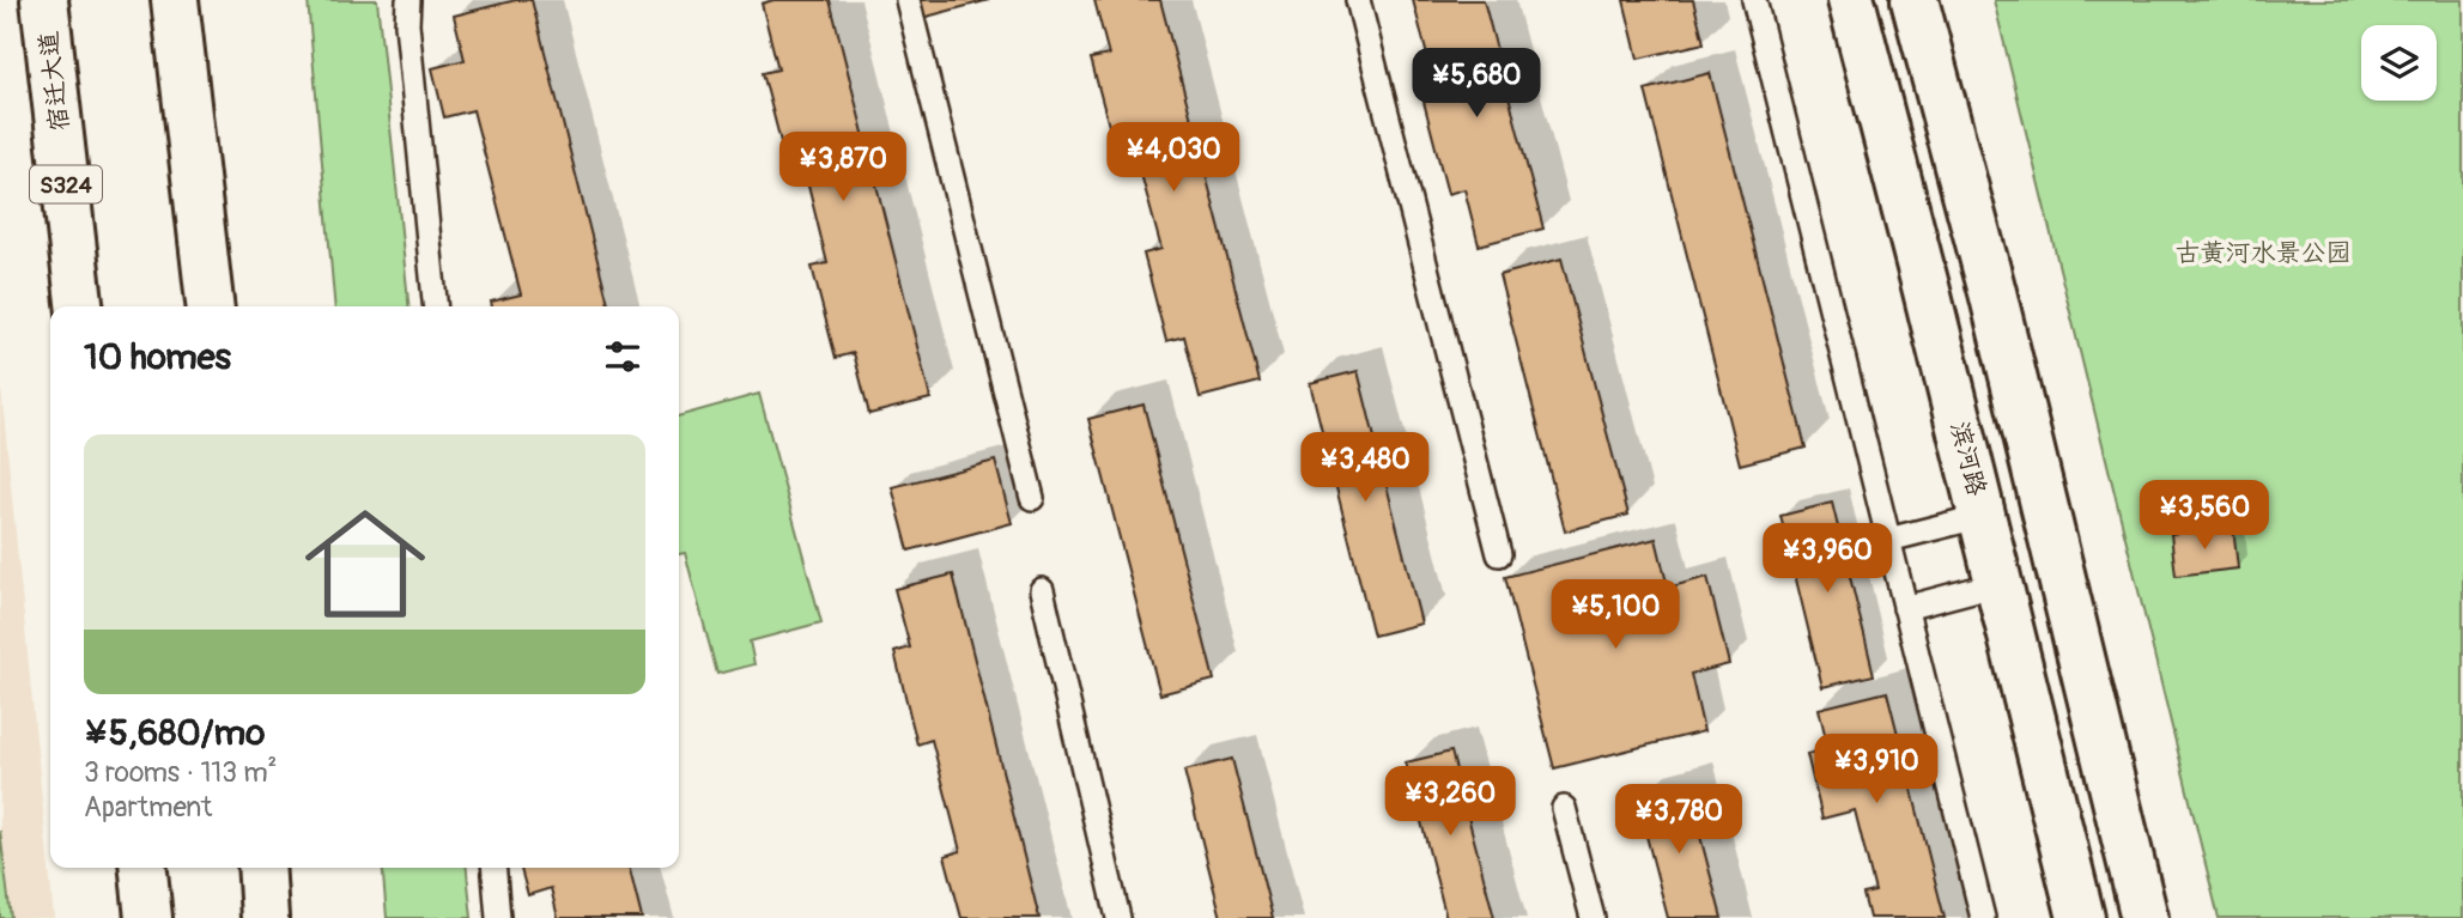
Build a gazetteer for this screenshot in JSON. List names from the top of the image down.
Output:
{
  "streets": {
    "main road": ["宿迁大道", "S324", "滨河路"]
  },
  "parks": ["古黄河水景公园"],
  "page": {
    "price": [
      "¥5,680",
      "¥4,030",
      "¥3,870",
      "¥3,480",
      "¥3,560",
      "¥3,960",
      "¥5,100",
      "¥3,910",
      "¥3,260",
      "¥3,780"
    ],
    "heading": "10 homes",
    "list": [
      {
        "name": "¥5,680/mo",
        "note": "3 rooms · 113 m² · Apartment"
      }
    ]
  }
}
